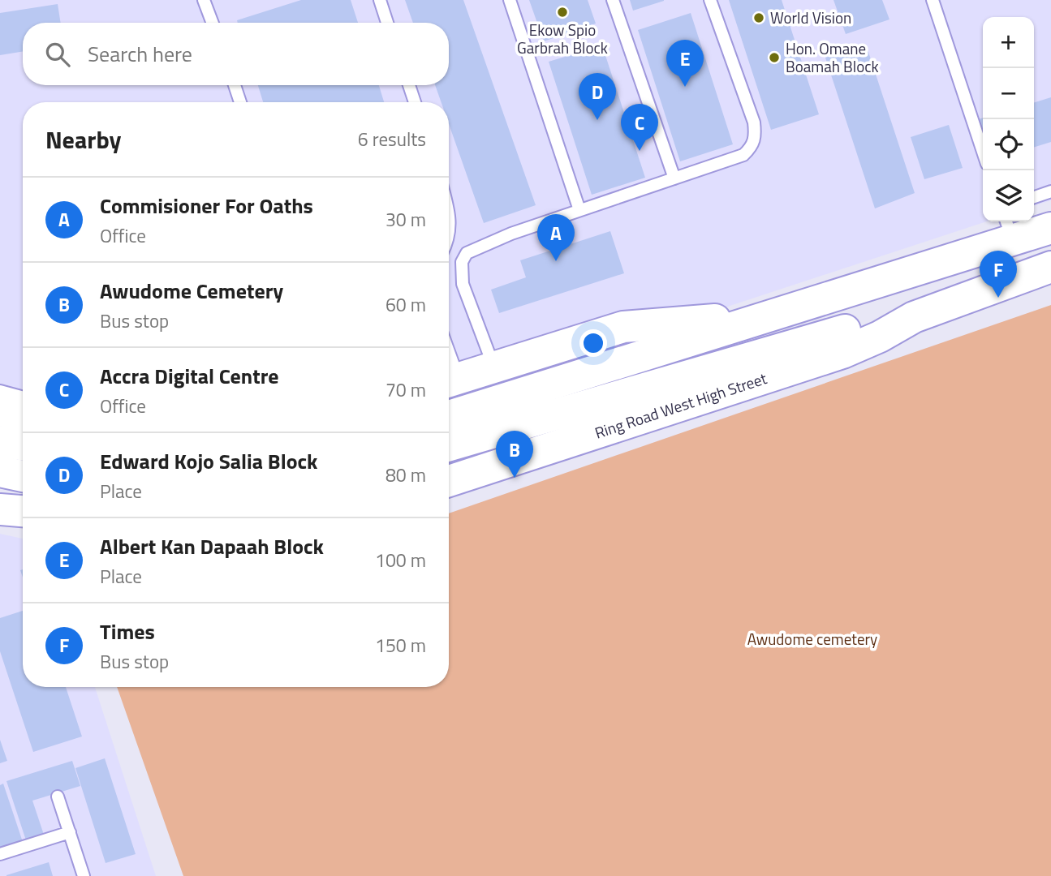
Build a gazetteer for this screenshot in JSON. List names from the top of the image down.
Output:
{
  "streets": {
    "main road": ["Ring Road West High Street"]
  },
  "parks": ["Awudome cemetery"],
  "places": ["Ekow Spio Garbrah Block", "World Vision", "Hon. Omane Boamah Block"],
  "page": {
    "map_buttons": ["+", "−"],
    "search": "Search here",
    "pins": [
      "E",
      "D",
      "C",
      "A",
      "F",
      "B"
    ],
    "heading": ["Nearby", "6 results"],
    "list": [
      {
        "mark": "A",
        "name": "Commisioner For Oaths",
        "note": "Office",
        "value": "30 m"
      },
      {
        "mark": "B",
        "name": "Awudome Cemetery",
        "note": "Bus stop",
        "value": "60 m"
      },
      {
        "mark": "C",
        "name": "Accra Digital Centre",
        "note": "Office",
        "value": "70 m"
      },
      {
        "mark": "D",
        "name": "Edward Kojo Salia Block",
        "note": "Place",
        "value": "80 m"
      },
      {
        "mark": "E",
        "name": "Albert Kan Dapaah Block",
        "note": "Place",
        "value": "100 m"
      },
      {
        "mark": "F",
        "name": "Times",
        "note": "Bus stop",
        "value": "150 m"
      }
    ]
  }
}
